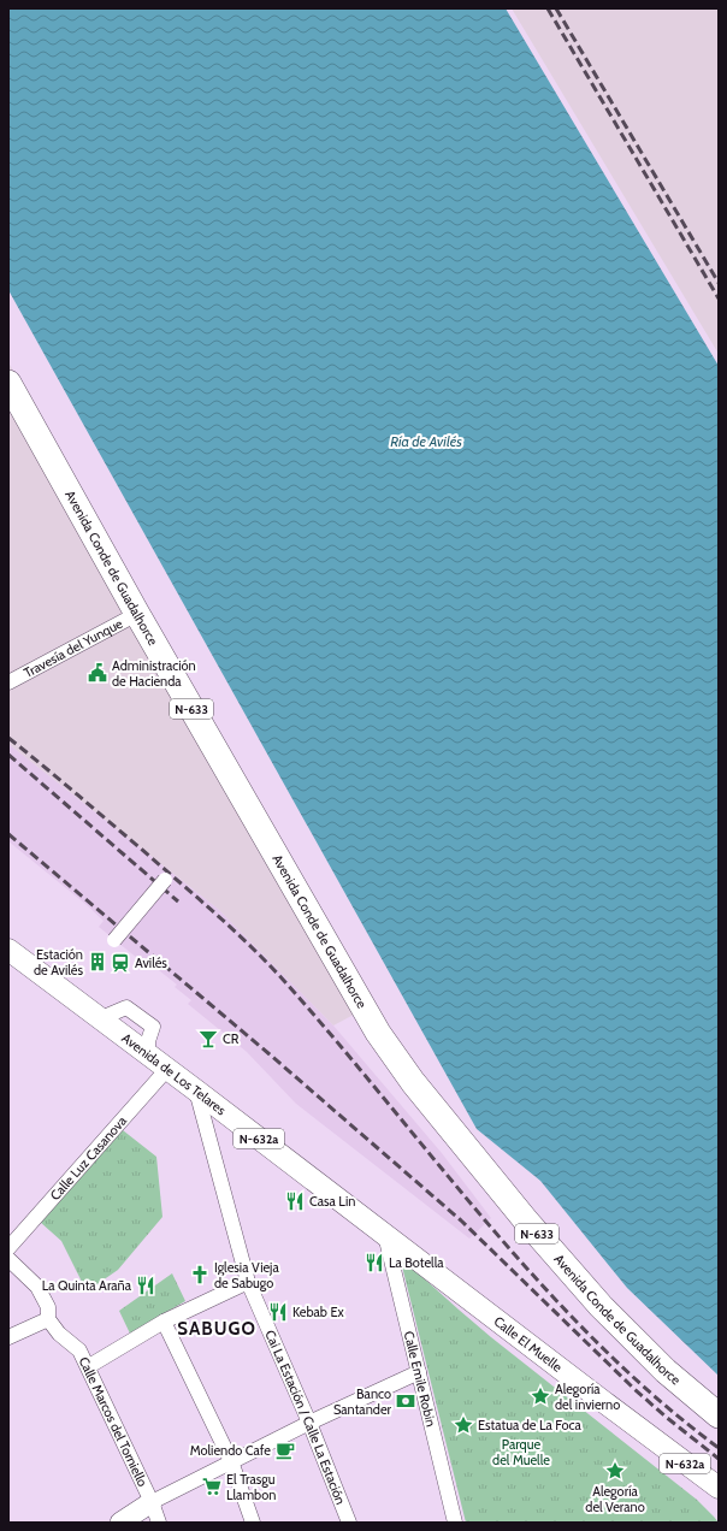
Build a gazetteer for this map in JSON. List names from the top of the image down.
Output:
{
  "streets": {
    "highway": ["Avenida Conde de Guadalhorce", "N-633"],
    "main road": ["Avenida de Los Telares", "N-632a", "Calle El Muelle"],
    "street": [
      "Travesía del Yunque",
      "Calle Luz Casanova",
      "Calle Emile Robin",
      "Cai La Estación / Calle La Estación",
      "Calle Marcos del Torniello"
    ]
  },
  "crossings": [
    ["Avenida Conde de Guadalhorce", "Travesía del Yunque"],
    ["Avenida de Los Telares", "Calle Luz Casanova"],
    ["Avenida de Los Telares", "Calle El Muelle"],
    ["Avenida de Los Telares", "Calle Emile Robin"],
    ["Avenida de Los Telares", "Cai La Estación / Calle La Estación"],
    ["Calle El Muelle", "Calle Emile Robin"]
  ],
  "districts": ["SABUGO"],
  "water": ["Ría de Avilés"],
  "parks": ["Parque del Muelle"],
  "places": {
    "public building": ["Administración de Hacienda"],
    "building": ["Estación de Avilés"],
    "station": ["Avilés"],
    "bar": ["CR"],
    "restaurant": [
      "Casa Lin",
      "La Botella",
      "La Quinta Araña",
      "Kebab Ex"
    ],
    "church": ["Iglesia Vieja de Sabugo"],
    "place": ["Alegoría del invierno", "Estatua de La Foca", "Alegoría del Verano"],
    "bank": ["Banco Santander"],
    "cafe": ["Moliendo Cafe"],
    "supermarket": ["El Trasgu Llambon"]
  }
}
